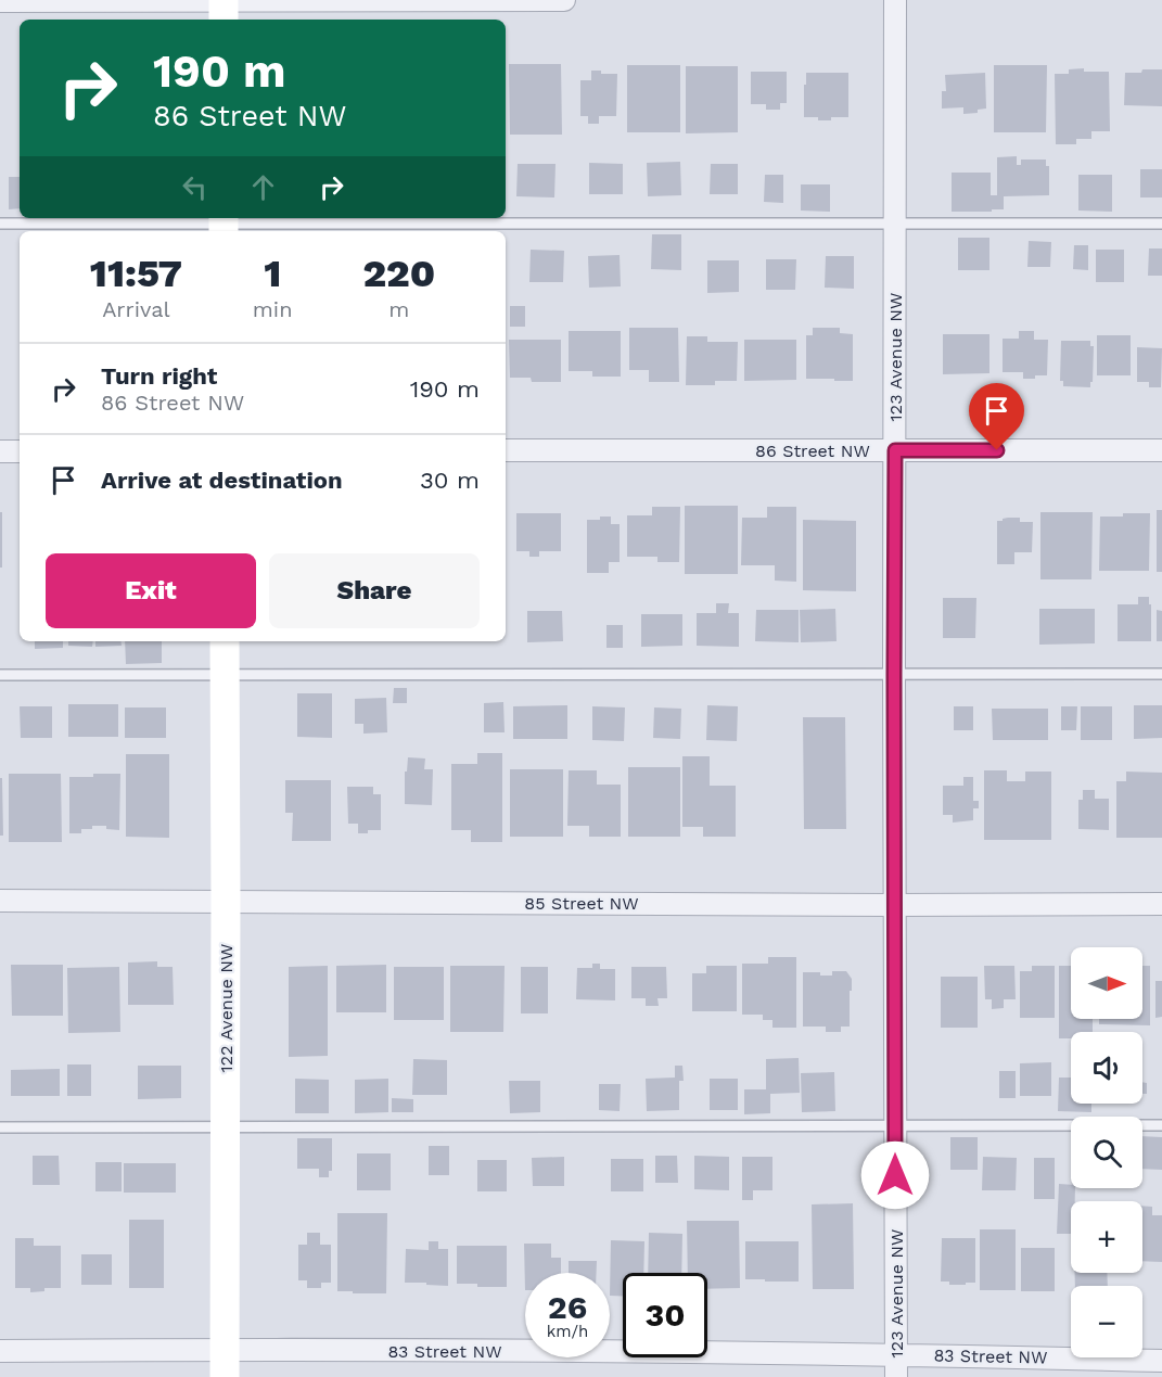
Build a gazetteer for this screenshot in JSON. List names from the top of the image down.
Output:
{
  "streets": {
    "street": [
      "123 Avenue NW",
      "86 Street NW",
      "85 Street NW",
      "122 Avenue NW",
      "83 Street NW"
    ]
  },
  "crossings": [
    ["123 Avenue NW", "86 Street NW"],
    ["123 Avenue NW", "85 Street NW"],
    ["123 Avenue NW", "83 Street NW"],
    ["85 Street NW", "122 Avenue NW"],
    ["122 Avenue NW", "83 Street NW"]
  ],
  "north": "right",
  "page": {
    "turn": ["190 m", "86 Street NW"],
    "eta": [
      "11:57",
      "Arrival",
      "1",
      "min",
      "220",
      "m"
    ],
    "list": [
      {
        "name": "Turn right",
        "note": "86 Street NW",
        "value": "190 m"
      },
      {
        "name": "Arrive at destination",
        "value": "30 m"
      }
    ],
    "buttons": ["Exit", "Share"],
    "map_buttons": ["+", "−"],
    "speed": "26 km/h",
    "limit": "30"
  }
}
